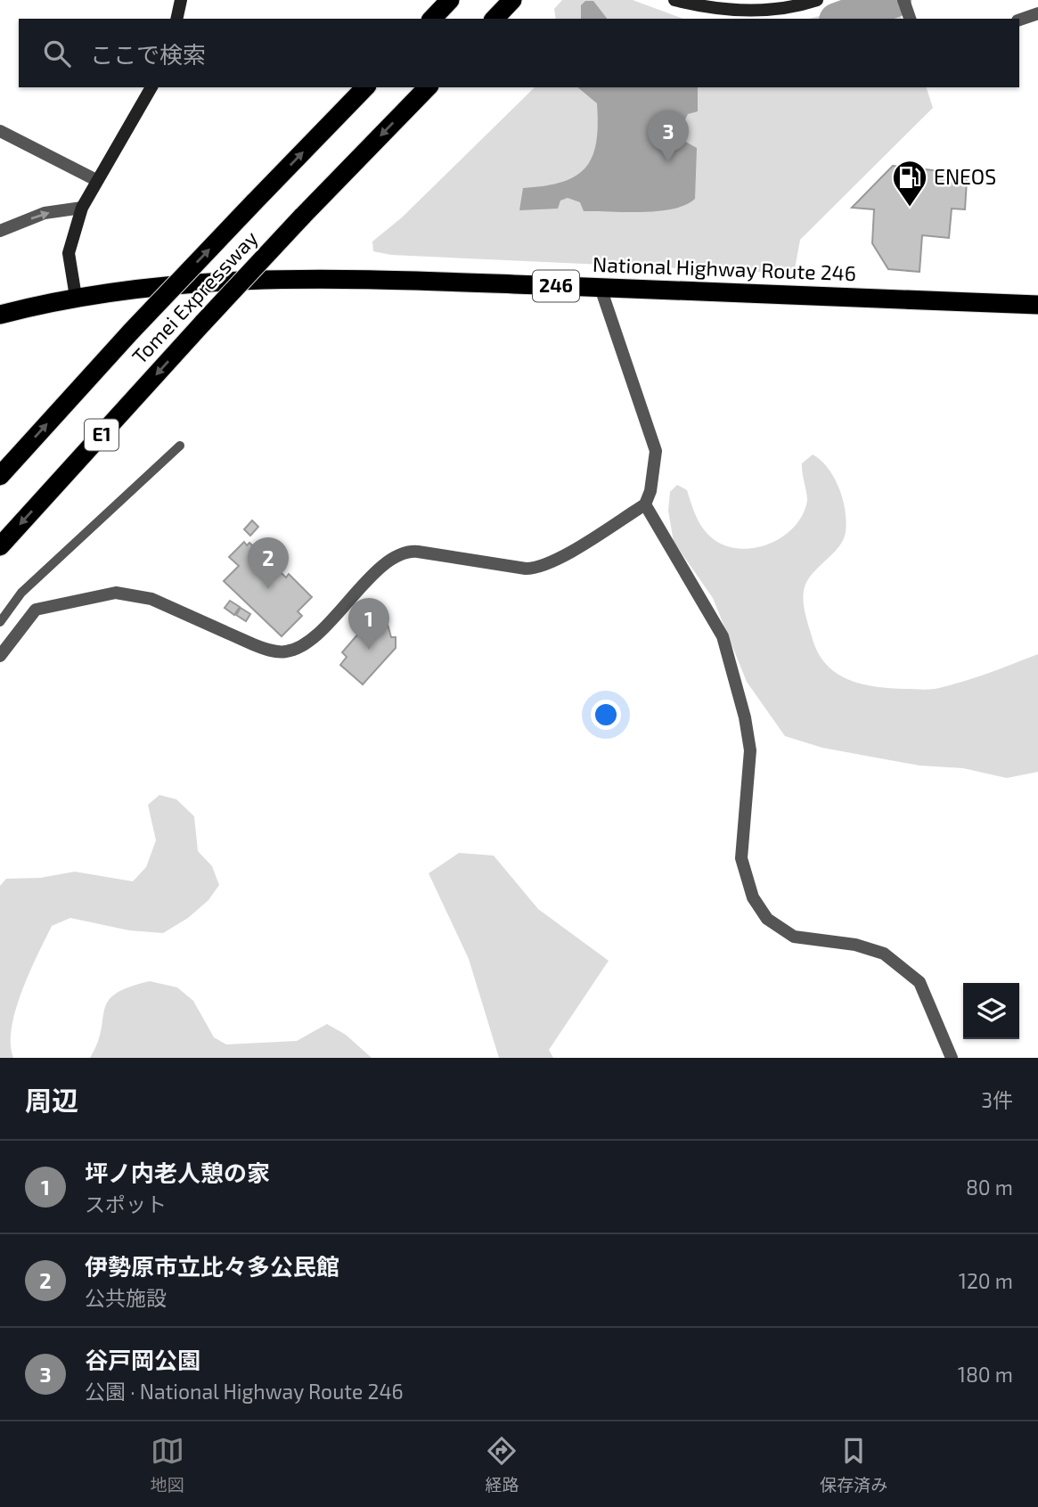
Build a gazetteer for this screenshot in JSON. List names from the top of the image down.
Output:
{
  "streets": {
    "highway": [
      "National Highway Route 246",
      "246",
      "Tomei Expressway",
      "E1"
    ]
  },
  "places": {
    "fuel station": ["ENEOS"]
  },
  "page": {
    "search": "ここで検索",
    "pins": ["3", "2", "1"],
    "heading": ["周辺", "3件"],
    "list": [
      {
        "mark": "1",
        "name": "坪ノ内老人憩の家",
        "note": "スポット",
        "value": "80 m"
      },
      {
        "mark": "2",
        "name": "伊勢原市立比々多公民館",
        "note": "公共施設",
        "value": "120 m"
      },
      {
        "mark": "3",
        "name": "谷戸岡公園",
        "note": "公園 · National Highway Route 246",
        "value": "180 m"
      }
    ],
    "nav": ["地図", "経路", "保存済み"]
  }
}
